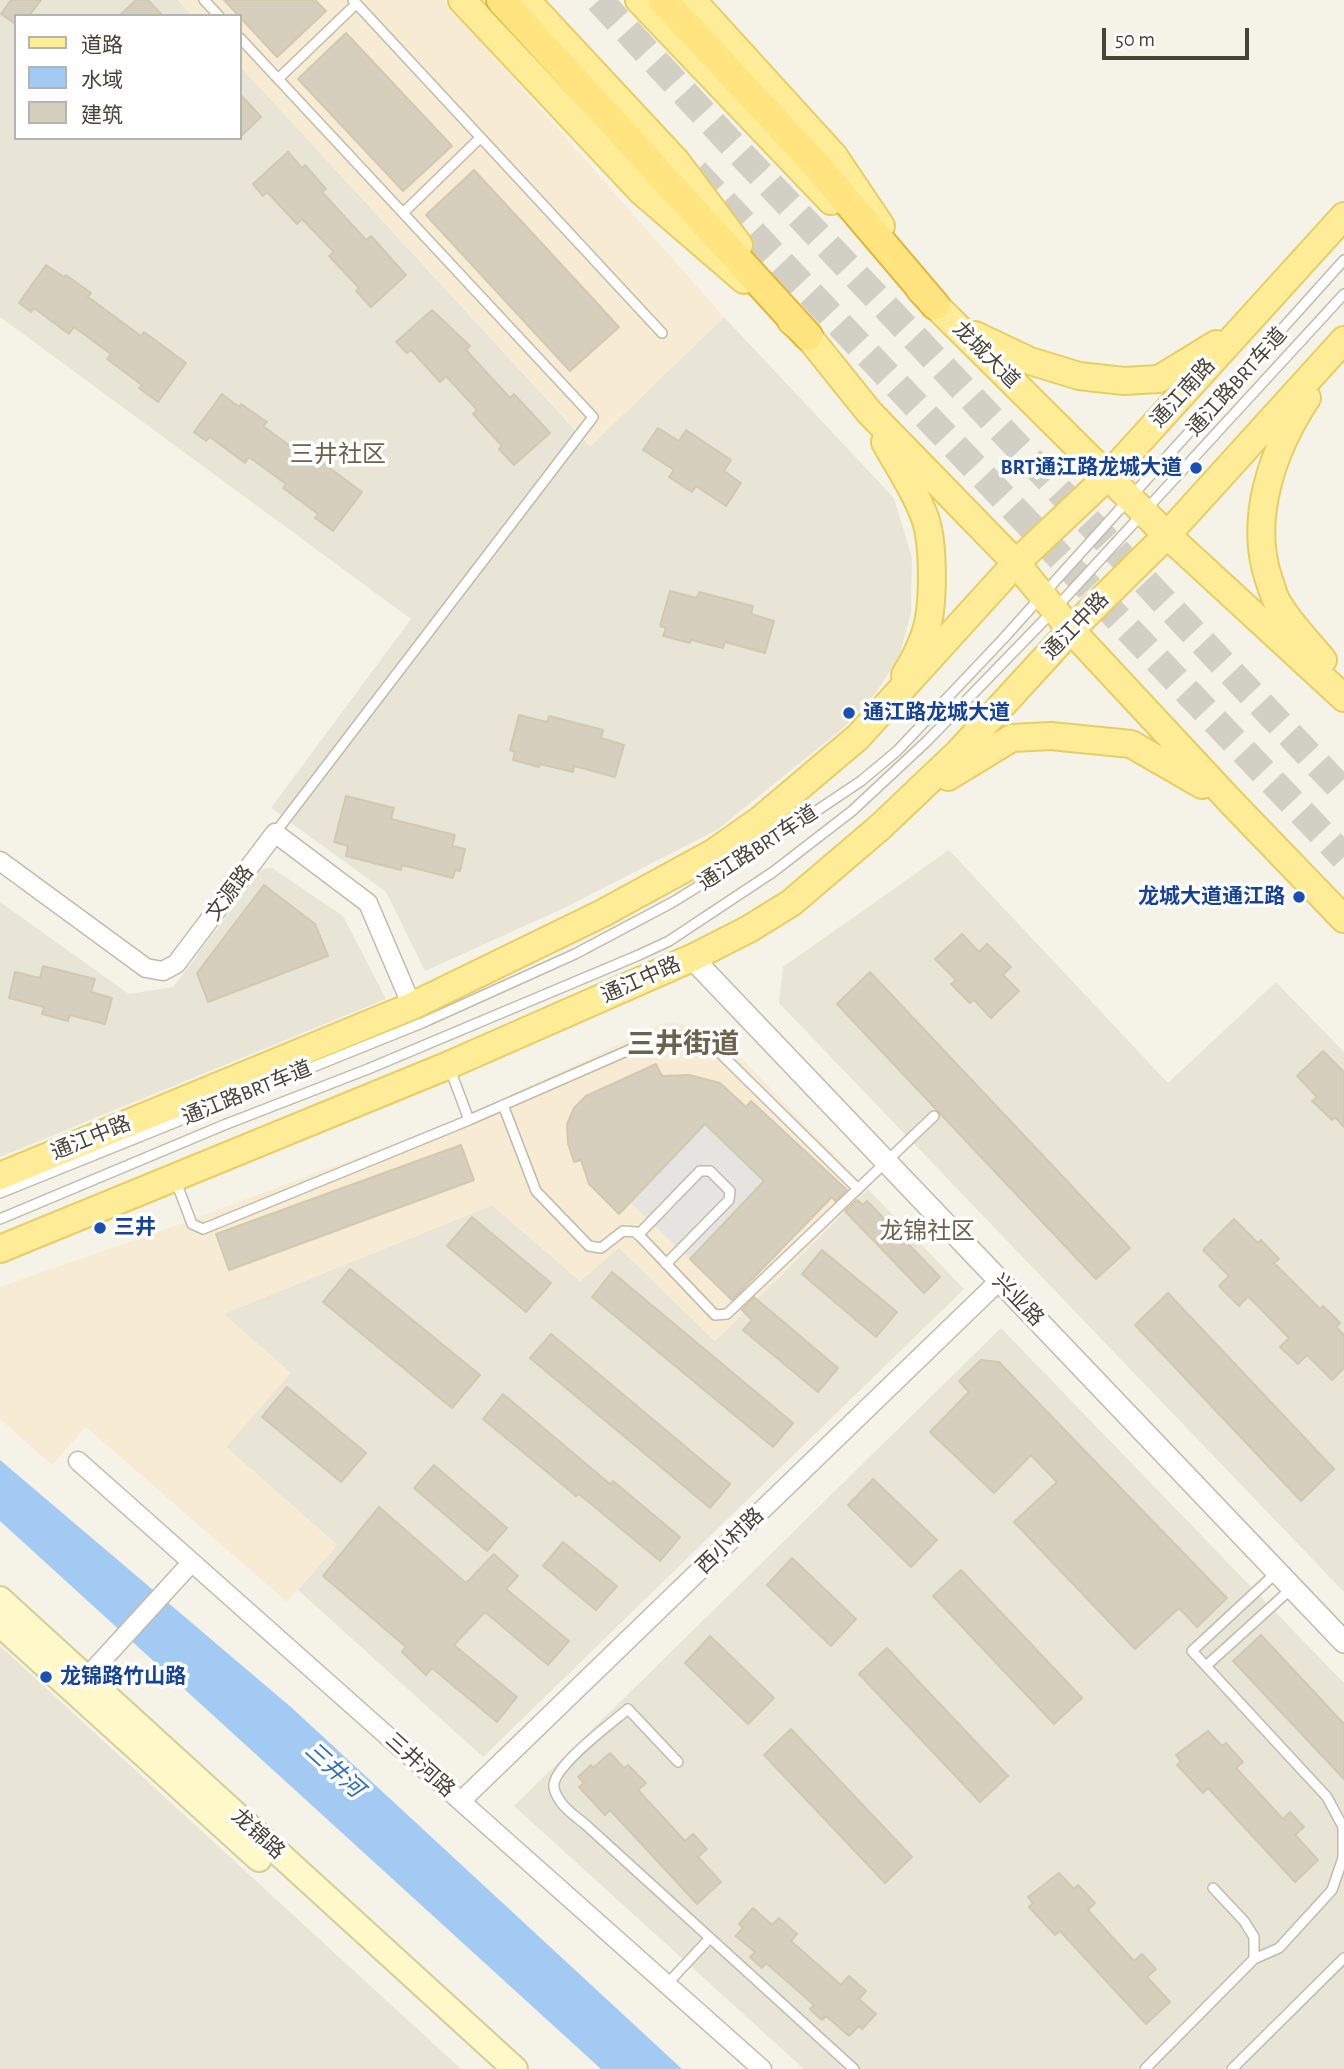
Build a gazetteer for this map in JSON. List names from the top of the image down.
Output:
{
  "streets": {
    "main road": [
      "龙城大道",
      "通江南路",
      "通江中路",
      "龙锦路"
    ],
    "street": [
      "文源路",
      "兴业路",
      "西小村路",
      "三井河路"
    ],
    "lane": ["通江路BRT车道"]
  },
  "crossings": [
    ["龙城大道", "通江路BRT车道"],
    ["龙城大道", "通江南路"],
    ["龙城大道", "通江中路"],
    ["通江路BRT车道", "通江中路"],
    ["通江南路", "通江中路"],
    ["通江中路", "兴业路"],
    ["兴业路", "西小村路"],
    ["西小村路", "三井河路"]
  ],
  "districts": ["三井社区", "三井街道", "龙锦社区"],
  "water": ["三井河"],
  "places": [
    "BRT通江路龙城大道",
    "通江路龙城大道",
    "龙城大道通江路",
    "三井",
    "龙锦路竹山路"
  ],
  "legend": ["道路", "水域", "建筑"],
  "scale_bar": "50 m"
}
